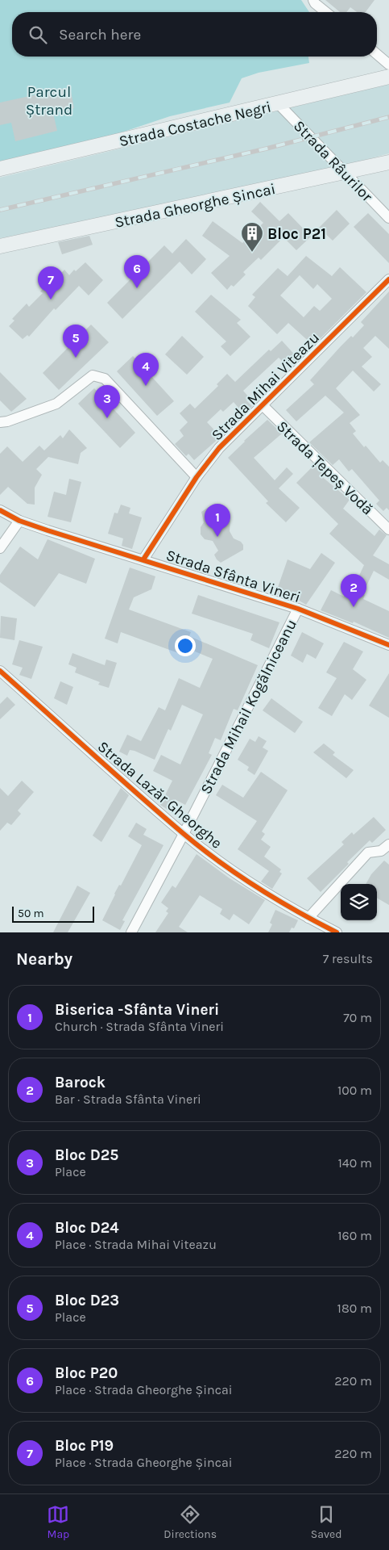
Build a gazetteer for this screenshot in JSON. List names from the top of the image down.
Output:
{
  "streets": {
    "main road": ["Strada Costache Negri", "Strada Gheorghe Șincai"],
    "street": [
      "Strada Râurilor",
      "Strada Mihai Viteazu",
      "Strada Țepeș Vodă",
      "Strada Sfânta Vineri",
      "Strada Mihail Kogălniceanu",
      "Strada Lazăr Gheorghe"
    ]
  },
  "crossings": [
    ["Strada Costache Negri", "Strada Râurilor"],
    ["Strada Râurilor", "Strada Gheorghe Șincai"],
    ["Strada Mihai Viteazu", "Strada Țepeș Vodă"],
    ["Strada Mihai Viteazu", "Strada Sfânta Vineri"],
    ["Strada Sfânta Vineri", "Strada Mihail Kogălniceanu"],
    ["Strada Mihail Kogălniceanu", "Strada Lazăr Gheorghe"]
  ],
  "parks": ["Parcul Ștrand"],
  "places": {
    "building": ["Bloc P21"]
  },
  "scale_bar": "50 m",
  "page": {
    "search": "Search here",
    "pins": [
      "6",
      "7",
      "5",
      "4",
      "3",
      "1",
      "2"
    ],
    "scale": "50 m",
    "heading": ["Nearby", "7 results"],
    "list": [
      {
        "mark": "1",
        "name": "Biserica -Sfânta Vineri",
        "note": "Church · Strada Sfânta Vineri",
        "value": "70 m"
      },
      {
        "mark": "2",
        "name": "Barock",
        "note": "Bar · Strada Sfânta Vineri",
        "value": "100 m"
      },
      {
        "mark": "3",
        "name": "Bloc D25",
        "note": "Place",
        "value": "140 m"
      },
      {
        "mark": "4",
        "name": "Bloc D24",
        "note": "Place · Strada Mihai Viteazu",
        "value": "160 m"
      },
      {
        "mark": "5",
        "name": "Bloc D23",
        "note": "Place",
        "value": "180 m"
      },
      {
        "mark": "6",
        "name": "Bloc P20",
        "note": "Place · Strada Gheorghe Șincai",
        "value": "220 m"
      },
      {
        "mark": "7",
        "name": "Bloc P19",
        "note": "Place · Strada Gheorghe Șincai",
        "value": "220 m"
      }
    ],
    "nav": ["Map", "Directions", "Saved"]
  }
}
